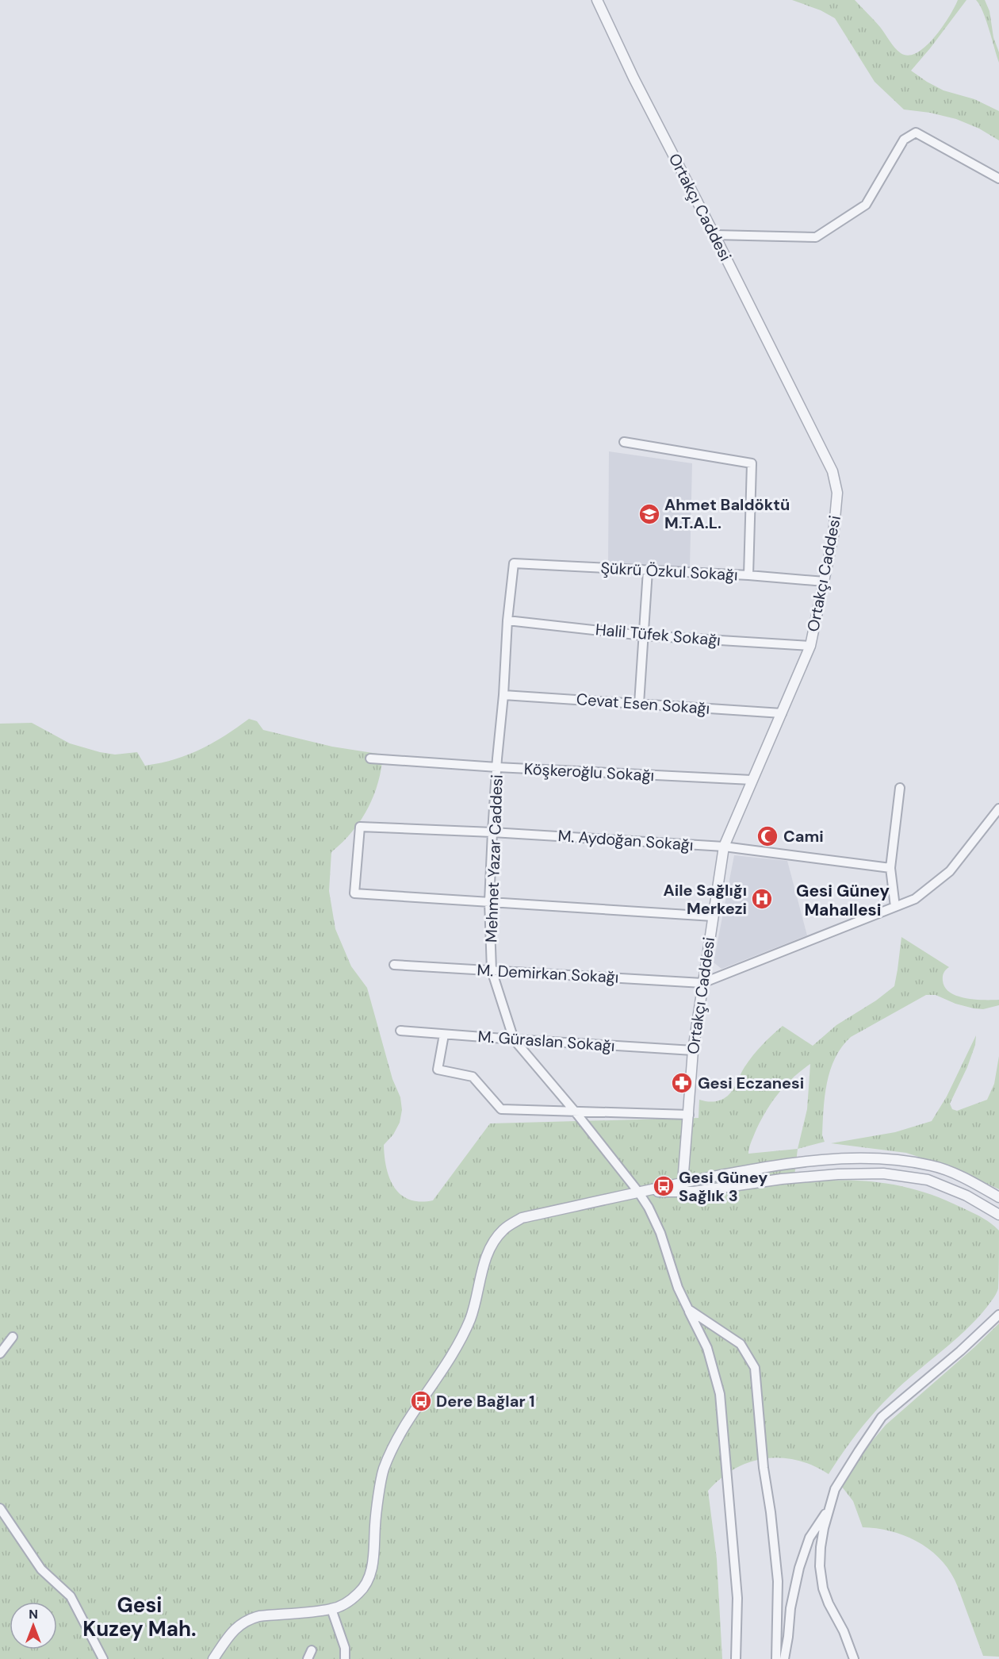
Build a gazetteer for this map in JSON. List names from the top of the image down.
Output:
{
  "streets": {
    "street": [
      "Ortakçı Caddesi",
      "Şükrü Özkul Sokağı",
      "Halil Tüfek Sokağı",
      "Cevat Esen Sokağı",
      "Köşkeroğlu Sokağı",
      "M. Aydoğan Sokağı",
      "Mehmet Yazar Caddesi",
      "M. Demirkan Sokağı",
      "M. Güraslan Sokağı"
    ]
  },
  "crossings": [
    ["Ortakçı Caddesi", "Şükrü Özkul Sokağı"],
    ["Ortakçı Caddesi", "Halil Tüfek Sokağı"],
    ["Ortakçı Caddesi", "Cevat Esen Sokağı"],
    ["Ortakçı Caddesi", "Köşkeroğlu Sokağı"],
    ["Ortakçı Caddesi", "M. Aydoğan Sokağı"],
    ["Ortakçı Caddesi", "M. Demirkan Sokağı"],
    ["Ortakçı Caddesi", "M. Güraslan Sokağı"],
    ["Şükrü Özkul Sokağı", "Mehmet Yazar Caddesi"],
    ["Halil Tüfek Sokağı", "Mehmet Yazar Caddesi"],
    ["Cevat Esen Sokağı", "Mehmet Yazar Caddesi"],
    ["Köşkeroğlu Sokağı", "Mehmet Yazar Caddesi"],
    ["M. Aydoğan Sokağı", "Mehmet Yazar Caddesi"],
    ["Mehmet Yazar Caddesi", "M. Demirkan Sokağı"],
    ["Mehmet Yazar Caddesi", "M. Güraslan Sokağı"]
  ],
  "districts": ["Gesi Güney Mahallesi", "Gesi Kuzey Mah."],
  "places": {
    "school or university": ["Ahmet Baldöktü M.T.A.L."],
    "mosque": ["Cami"],
    "hospital": ["Aile Sağlığı Merkezi"],
    "pharmacy": ["Gesi Eczanesi"],
    "bus stop": ["Gesi Güney Sağlık 3", "Dere Bağlar 1"]
  },
  "north": "top"
}
